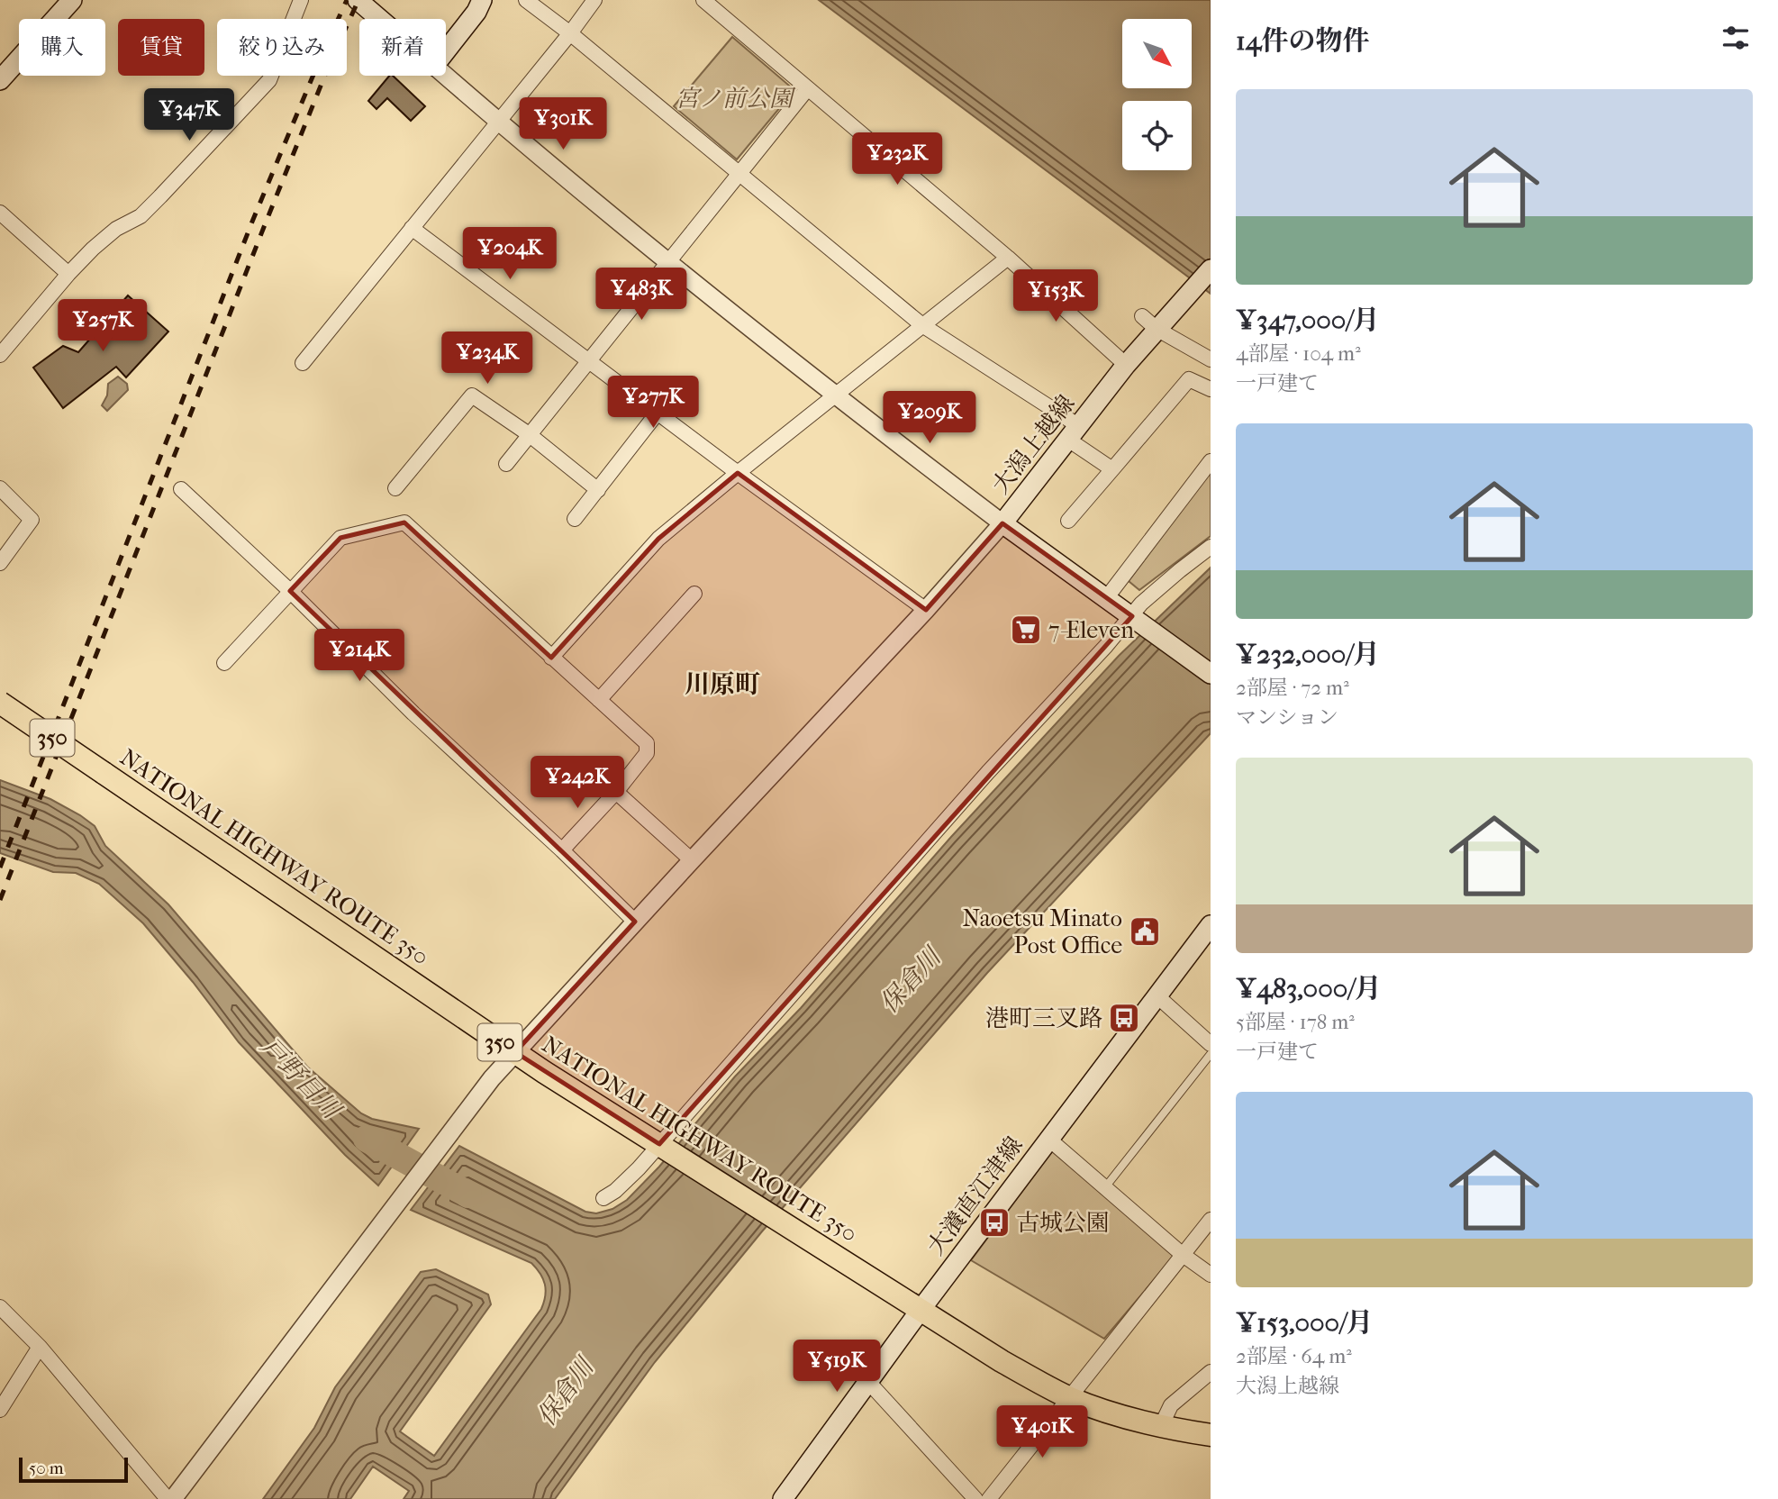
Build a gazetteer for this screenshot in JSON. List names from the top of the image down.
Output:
{
  "streets": {
    "highway": ["350", "NATIONAL HIGHWAY ROUTE 350"],
    "main road": ["大潟上越線", "大瀁直江津線"]
  },
  "crossings": [
    ["NATIONAL HIGHWAY ROUTE 350", "大瀁直江津線"]
  ],
  "districts": ["川原町"],
  "water": ["保倉川", "戸野目川"],
  "parks": ["宮ノ前公園"],
  "places": {
    "supermarket": ["7-Eleven"],
    "public building": ["Naoetsu Minato Post Office"],
    "bus stop": ["港町三叉路", "古城公園"]
  },
  "scale_bar": "50 m",
  "north": "bottom right",
  "page": {
    "heading": "14件の物件",
    "chip": [
      "購入",
      "賃貸",
      "絞り込み",
      "新着"
    ],
    "list": [
      {
        "name": "¥347,000/月",
        "note": "4部屋 · 104 m² · 一戸建て"
      },
      {
        "name": "¥232,000/月",
        "note": "2部屋 · 72 m² · マンション"
      },
      {
        "name": "¥483,000/月",
        "note": "5部屋 · 178 m² · 一戸建て"
      },
      {
        "name": "¥153,000/月",
        "note": "2部屋 · 64 m² · 大潟上越線"
      }
    ],
    "price": [
      "¥347K",
      "¥301K",
      "¥232K",
      "¥204K",
      "¥483K",
      "¥153K",
      "¥257K",
      "¥234K",
      "¥277K",
      "¥209K",
      "¥214K",
      "¥242K",
      "¥519K",
      "¥401K"
    ],
    "scale": "50 m"
  }
}
